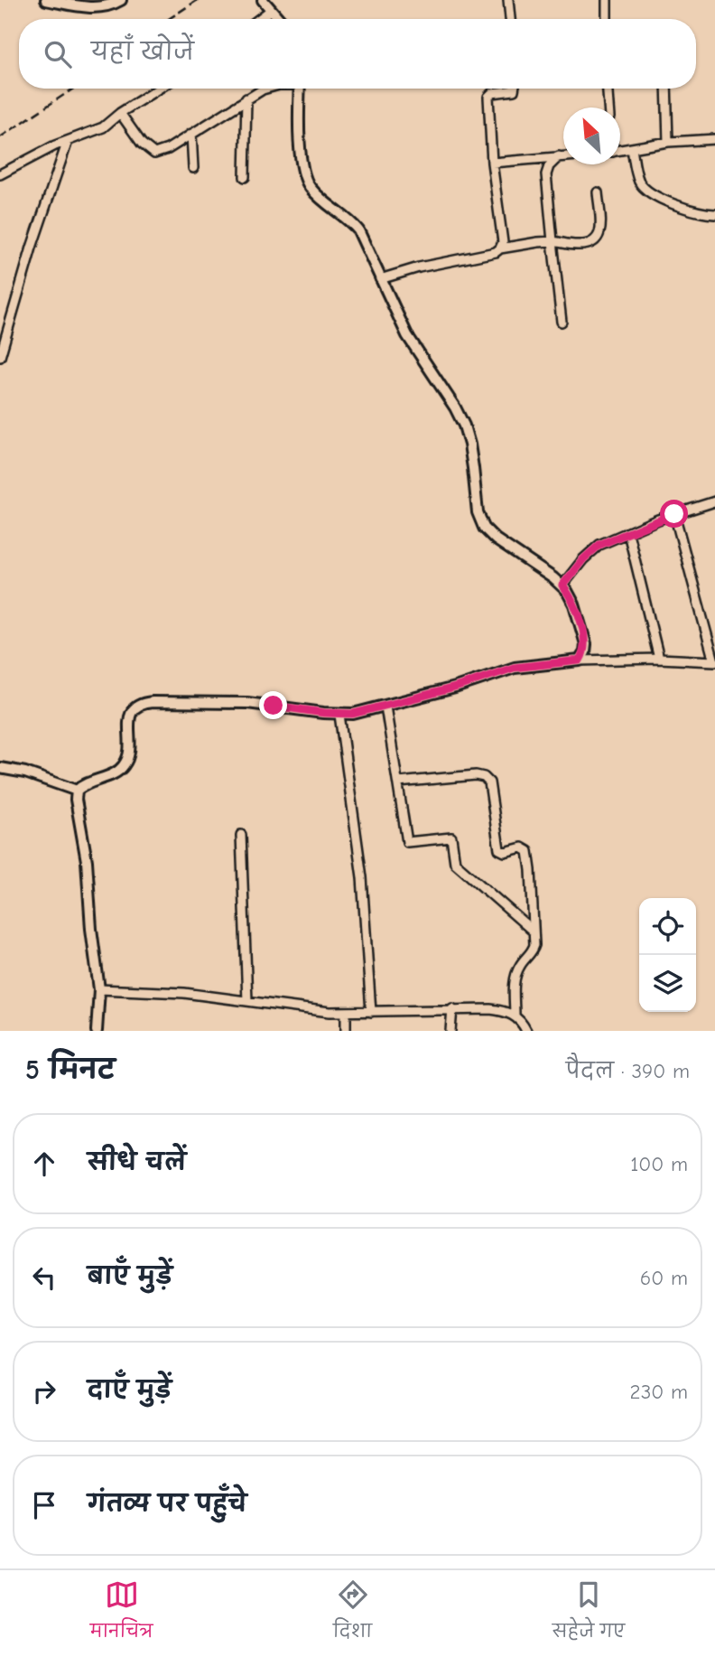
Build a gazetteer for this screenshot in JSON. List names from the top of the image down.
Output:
{
  "north": "top left",
  "page": {
    "search": "यहाँ खोजें",
    "heading": ["5 मिनट", "पैदल · 390 m"],
    "list": [
      ["सीधे चलें", "100 m"],
      ["बाएँ मुड़ें", "60 m"],
      ["दाएँ मुड़ें", "230 m"],
      "गंतव्य पर पहुँचे"
    ],
    "nav": ["मानचित्र", "दिशा", "सहेजे गए"]
  }
}
